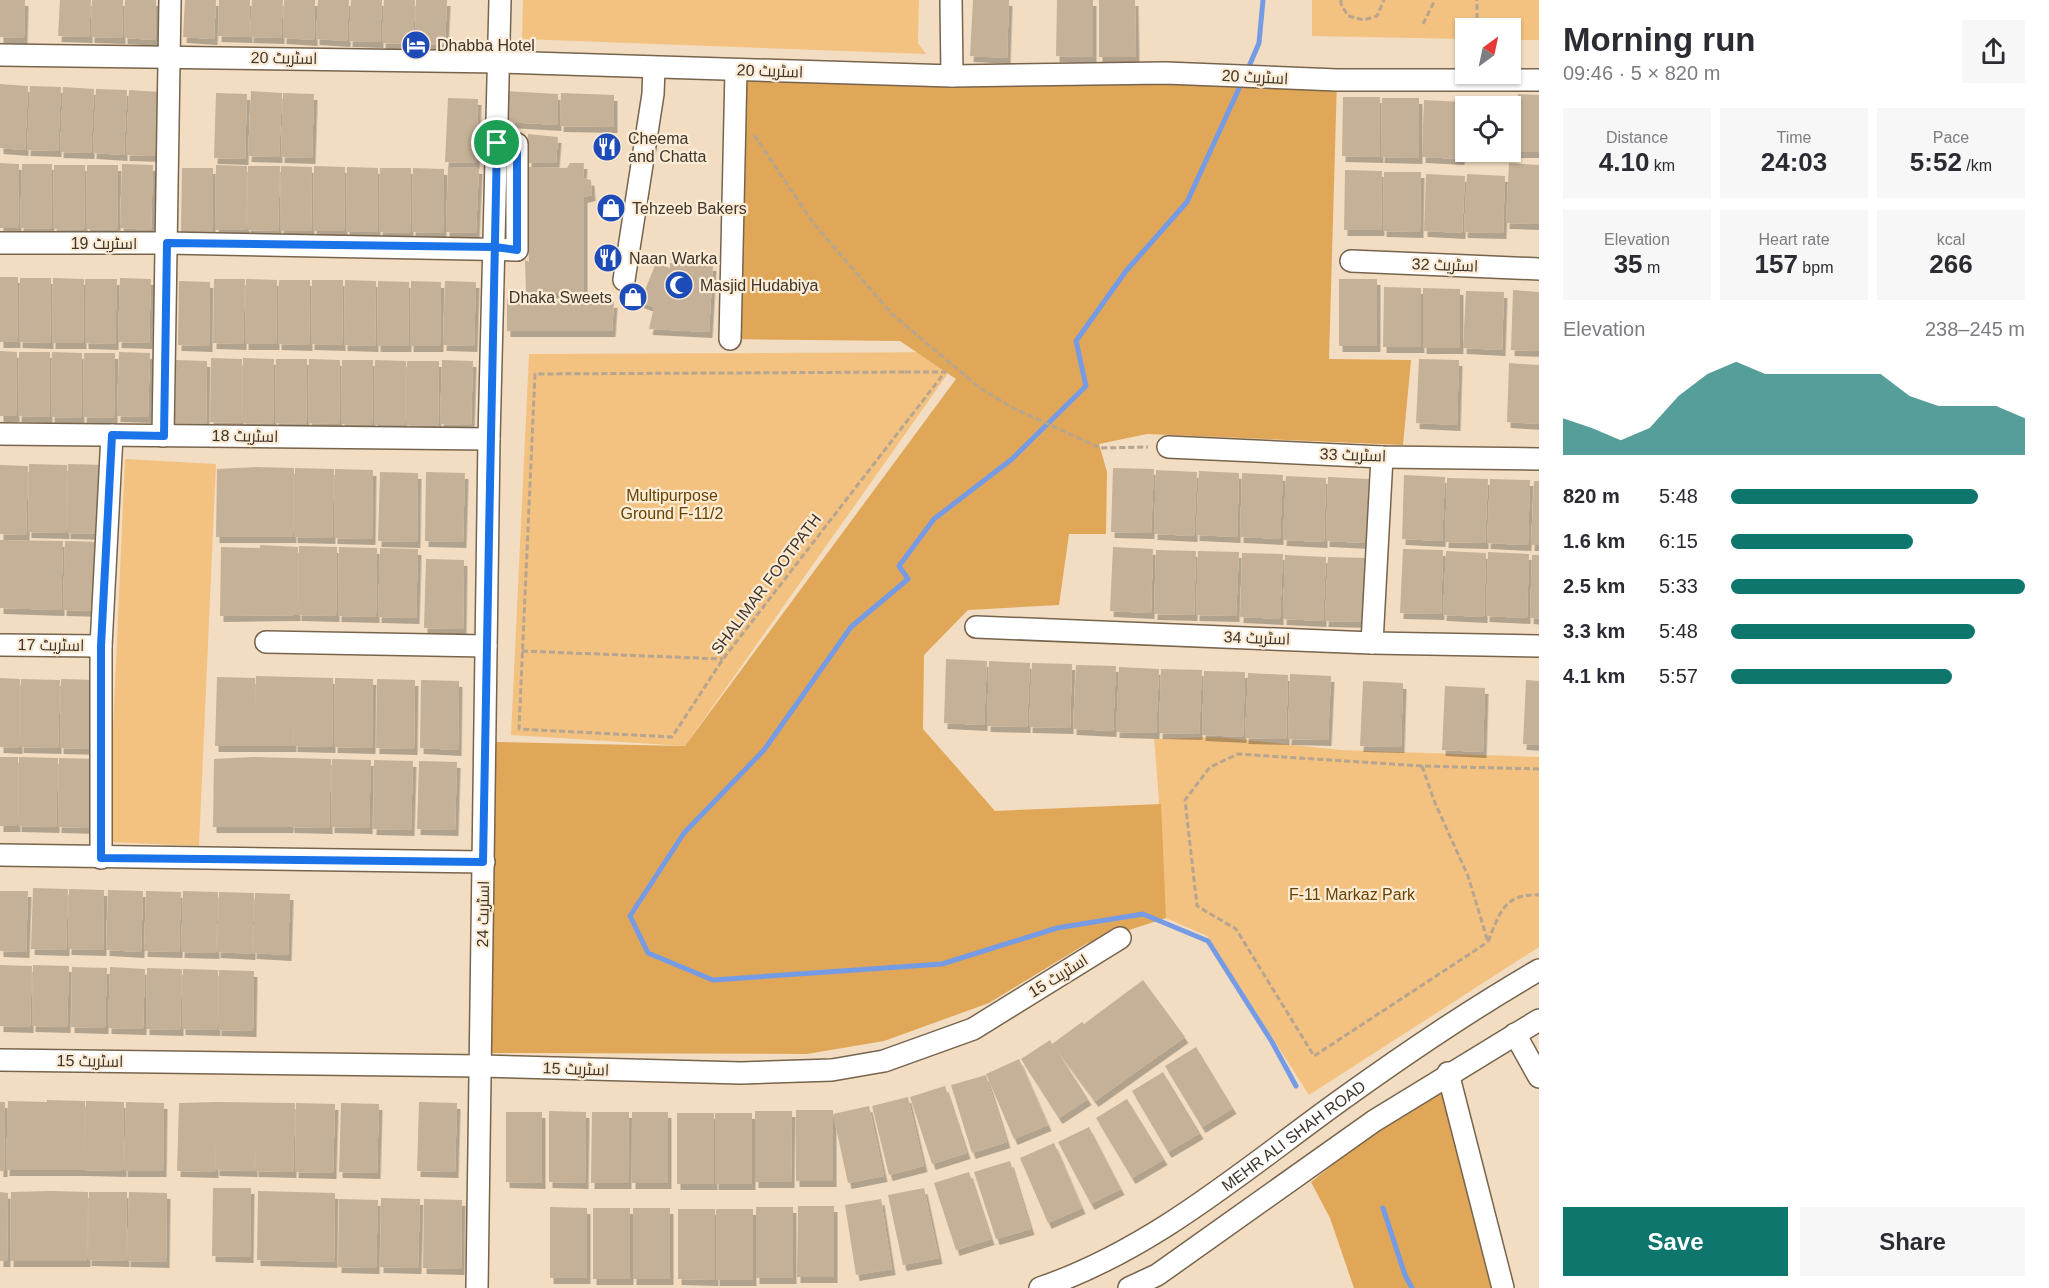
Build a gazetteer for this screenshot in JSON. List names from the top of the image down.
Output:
{
  "streets": {
    "street": [
      "اسٹریٹ 20",
      "اسٹریٹ 19",
      "اسٹریٹ 32",
      "اسٹریٹ 18",
      "اسٹریٹ 33",
      "اسٹریٹ 34",
      "اسٹریٹ 17",
      "اسٹریٹ 24",
      "اسٹریٹ 15",
      "MEHR ALI SHAH ROAD"
    ],
    "path": ["SHALIMAR FOOTPATH"]
  },
  "crossings": [
    ["اسٹریٹ 20", "اسٹریٹ 24"],
    ["اسٹریٹ 19", "اسٹریٹ 24"],
    ["اسٹریٹ 18", "اسٹریٹ 24"],
    ["اسٹریٹ 24", "اسٹریٹ 15"]
  ],
  "parks": ["Multipurpose Ground F-11/2", "F-11 Markaz Park"],
  "places": {
    "hotel": ["Dhabba Hotel"],
    "restaurant": ["Cheema and Chatta", "Naan Warka"],
    "shop": ["Tehzeeb Bakers", "Dhaka Sweets"],
    "mosque": ["Masjid Hudabiya"]
  },
  "north": "top right",
  "page": {
    "heading": ["Morning run", "09:46 · 5 × 820 m"],
    "stats": [
      ["Distance", "4.10 km"],
      ["Time", "24:03"],
      ["Pace", "5:52 /km"],
      ["Elevation", "35 m"],
      ["Heart rate", "157 bpm"],
      ["kcal", "266"]
    ],
    "chart": ["Elevation", "238–245 m"],
    "list": [
      {
        "name": "820 m",
        "note": "5:48"
      },
      {
        "name": "1.6 km",
        "note": "6:15"
      },
      {
        "name": "2.5 km",
        "note": "5:33"
      },
      {
        "name": "3.3 km",
        "note": "5:48"
      },
      {
        "name": "4.1 km",
        "note": "5:57"
      }
    ],
    "buttons": ["Save", "Share"]
  }
}
